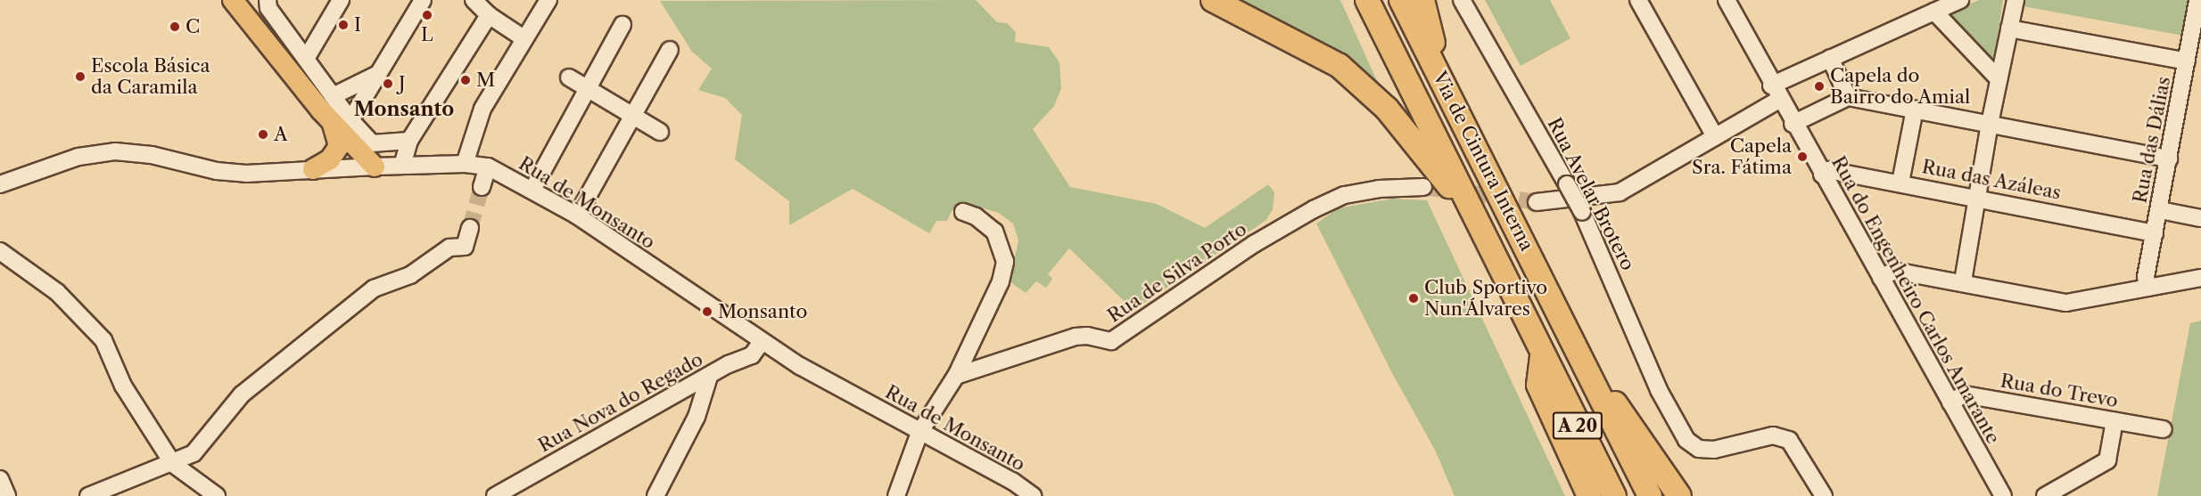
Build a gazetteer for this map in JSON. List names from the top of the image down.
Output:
{
  "streets": {
    "highway": ["Via de Cintura Interna", "A 20"],
    "street": [
      "Rua das Dálias",
      "Rua das Azáleas",
      "Rua Avelar Brotero",
      "Rua de Monsanto",
      "Rua de Silva Porto",
      "Rua do Engenheiro Carlos Amarante",
      "Rua do Trevo",
      "Rua Nova do Regado"
    ]
  },
  "crossings": [
    ["Rua das Dálias", "Rua das Azáleas"],
    ["Rua das Azáleas", "Rua do Engenheiro Carlos Amarante"],
    ["Rua de Monsanto", "Rua Nova do Regado"],
    ["Rua do Engenheiro Carlos Amarante", "Rua do Trevo"]
  ],
  "districts": ["Monsanto"],
  "places": [
    "L",
    "I",
    "C",
    "Escola Básica da Caramila",
    "M",
    "J",
    "Capela do Bairro do Amial",
    "A",
    "Capela Sra. Fátima",
    "Club Sportivo Nun'Álvares",
    "Monsanto"
  ]
}
